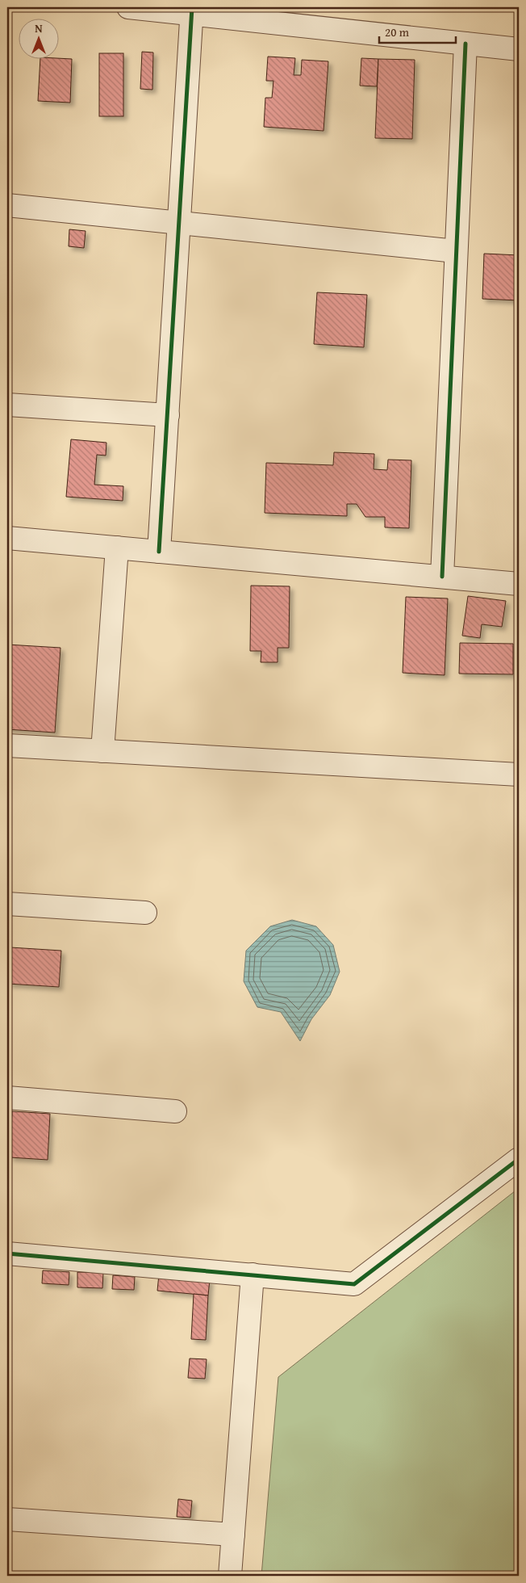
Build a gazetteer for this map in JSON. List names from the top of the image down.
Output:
{
  "scale_bar": "20 m",
  "north": "top"
}
